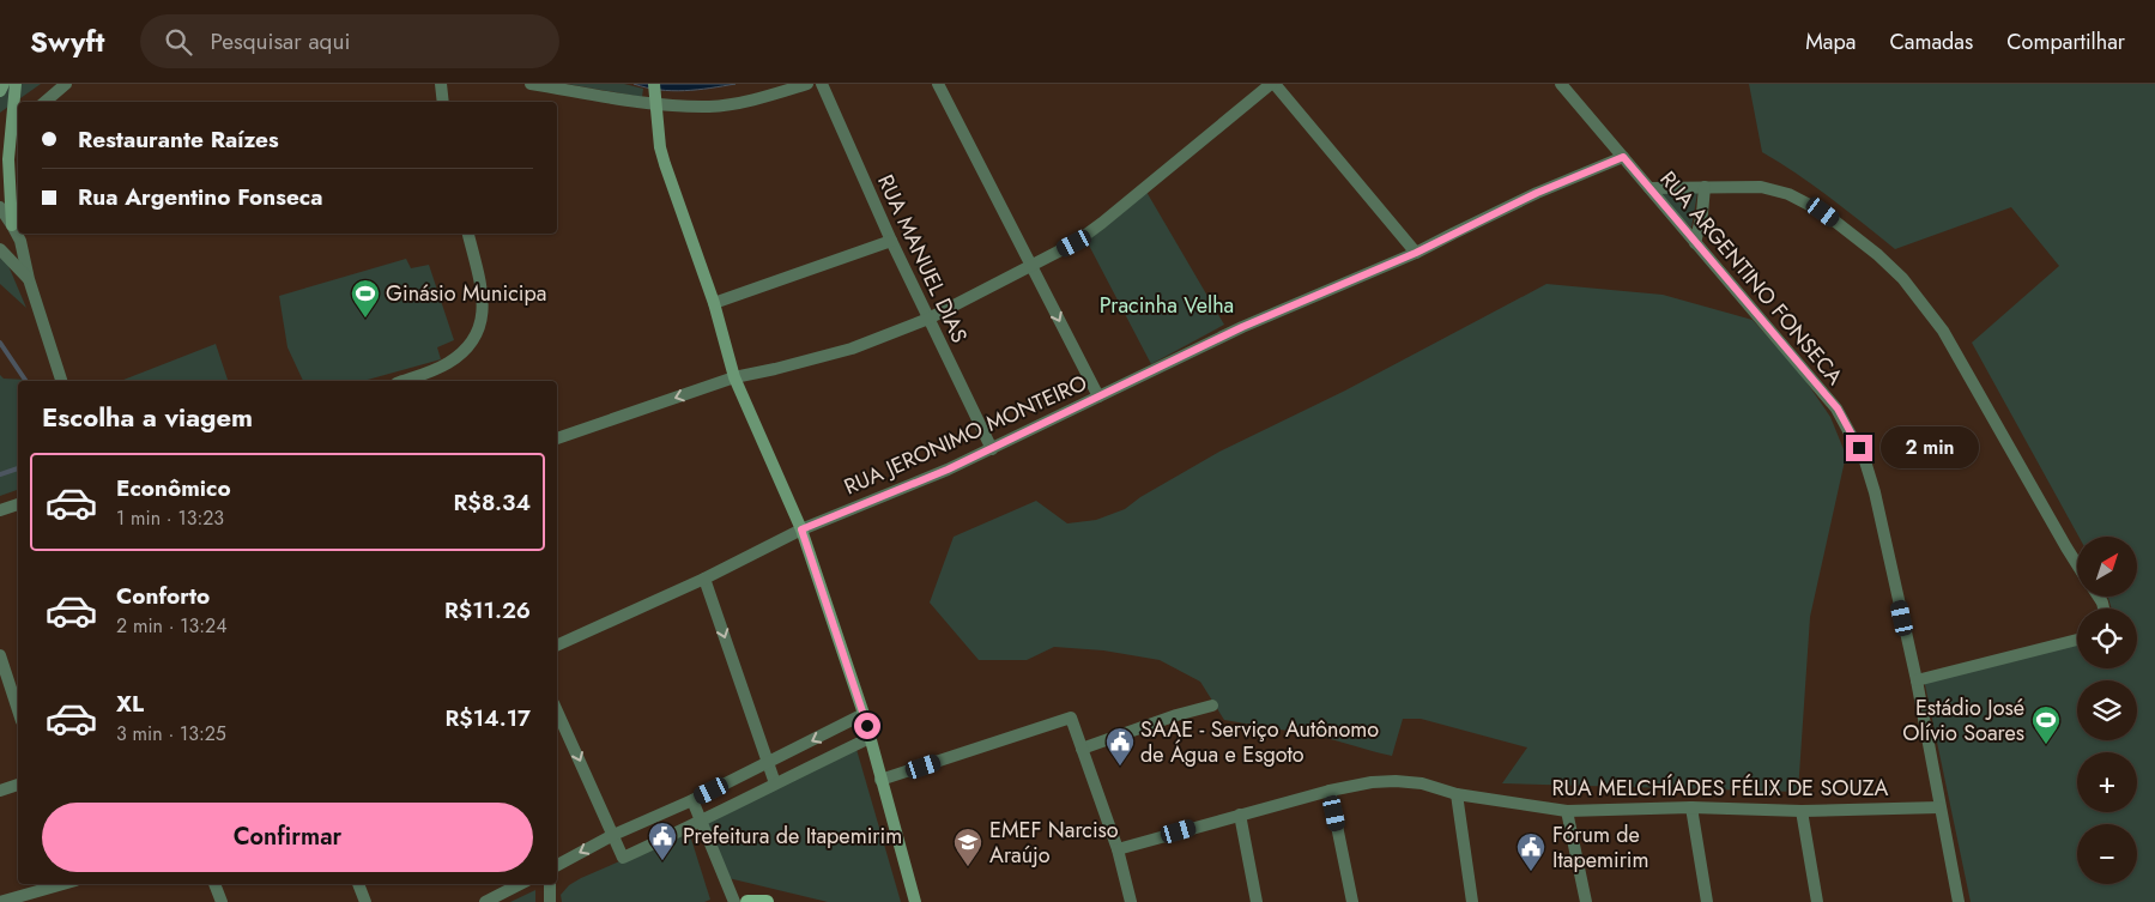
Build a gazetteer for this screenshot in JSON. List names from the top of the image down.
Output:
{
  "streets": {
    "street": [
      "RUA MANUEL DIAS",
      "RUA ARGENTINO FONSECA",
      "RUA JERONIMO MONTEIRO",
      "RUA MELCHÍADES FÉLIX DE SOUZA"
    ]
  },
  "crossings": [
    ["RUA MANUEL DIAS", "RUA JERONIMO MONTEIRO"],
    ["RUA ARGENTINO FONSECA", "RUA JERONIMO MONTEIRO"],
    ["RUA ARGENTINO FONSECA", "RUA MELCHÍADES FÉLIX DE SOUZA"]
  ],
  "parks": ["Pracinha Velha"],
  "places": {
    "sports": ["Ginásio Municipa", "Estádio José Olívio Soares"],
    "public building": ["SAAE - Serviço Autônomo de Água e Esgoto", "Prefeitura de Itapemirim", "Fórum de Itapemirim"],
    "school or university": ["EMEF Narciso Araújo"]
  },
  "north": "top right",
  "page": {
    "header": "Swyft",
    "search": "Pesquisar aqui",
    "nav": ["Mapa", "Camadas", "Compartilhar"],
    "banner": ["Restaurante Raízes", "Rua Argentino Fonseca"],
    "heading": "Escolha a viagem",
    "bubble": "2 min",
    "list": [
      {
        "name": "Econômico",
        "note": "1 min · 13:23",
        "value": "R$8.34"
      },
      {
        "name": "Conforto",
        "note": "2 min · 13:24",
        "value": "R$11.26"
      },
      {
        "name": "XL",
        "note": "3 min · 13:25",
        "value": "R$14.17"
      }
    ],
    "map_buttons": ["+", "−"],
    "buttons": "Confirmar"
  }
}
